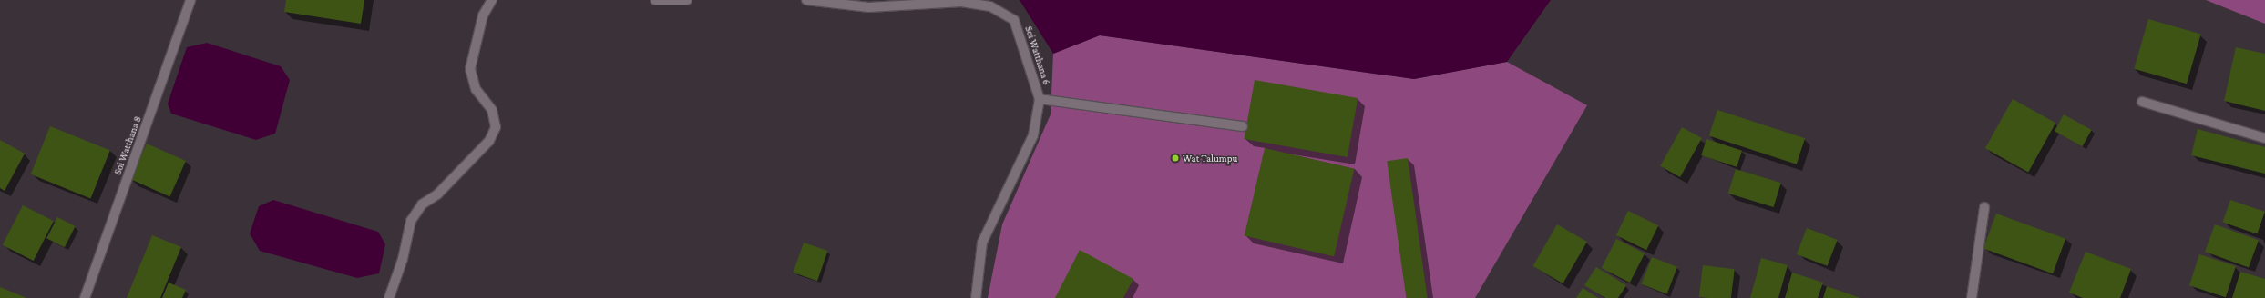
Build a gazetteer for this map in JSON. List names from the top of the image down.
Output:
{
  "streets": {
    "street": ["Soi Watthana 6", "Soi Watthana 8"]
  },
  "places": ["Wat Talumpu"]
}
